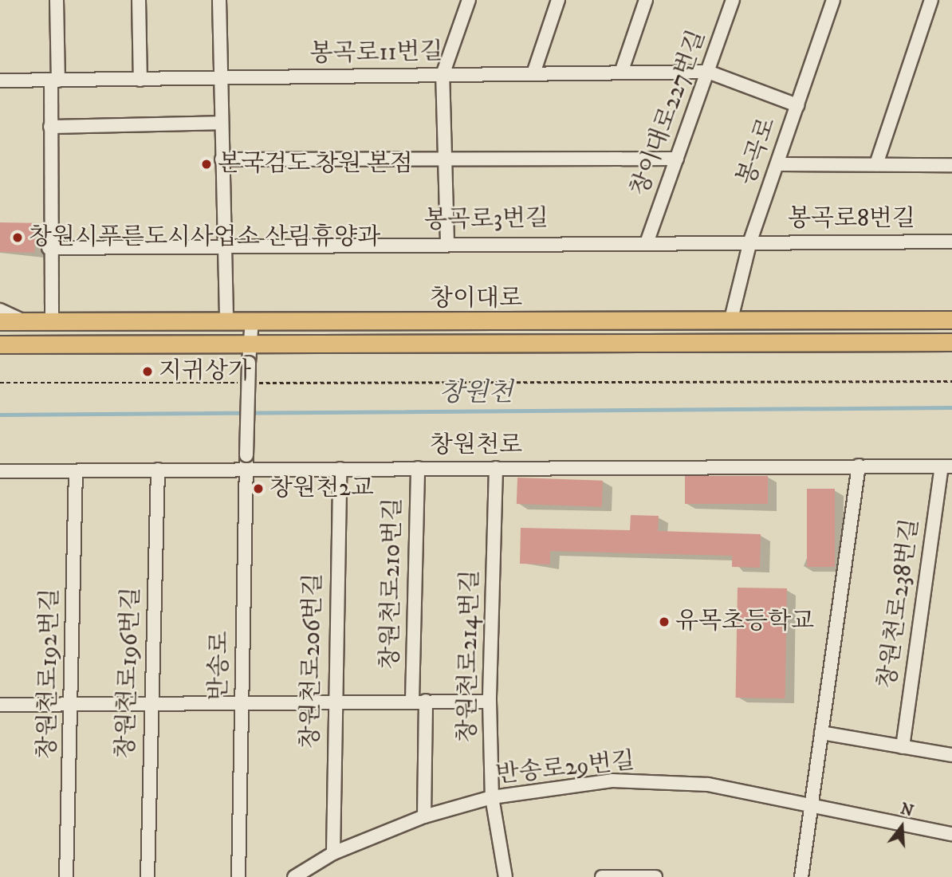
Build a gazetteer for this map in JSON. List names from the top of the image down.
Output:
{
  "streets": {
    "main road": ["창이대로"],
    "street": [
      "봉곡로11번길",
      "창이대로227번길",
      "봉곡로",
      "봉곡로8번길",
      "봉곡로3번길",
      "창원천로",
      "창원천로210번길",
      "창원천로238번길",
      "창원천로214번길",
      "창원천로206번길",
      "반송로",
      "창원천로196번길",
      "창원천로192번길",
      "반송로29번길"
    ]
  },
  "crossings": [
    ["봉곡로11번길", "창이대로227번길"],
    ["봉곡로11번길", "봉곡로"],
    ["창이대로227번길", "봉곡로3번길"],
    ["봉곡로", "봉곡로8번길"],
    ["봉곡로", "봉곡로3번길"],
    ["봉곡로", "창이대로"],
    ["봉곡로8번길", "봉곡로3번길"],
    ["창이대로", "반송로"],
    ["창원천로", "창원천로210번길"],
    ["창원천로", "창원천로238번길"],
    ["창원천로", "창원천로214번길"],
    ["창원천로", "창원천로206번길"],
    ["창원천로", "반송로"],
    ["창원천로", "창원천로196번길"],
    ["창원천로", "창원천로192번길"],
    ["창원천로214번길", "반송로29번길"],
    ["창원천로206번길", "반송로29번길"]
  ],
  "water": ["창원천"],
  "places": [
    "본국검도 창원 본점",
    "창원시푸른도시사업소 산림휴양과",
    "지귀상가",
    "창원천2교",
    "유목초등학교"
  ],
  "north": "top"
}
